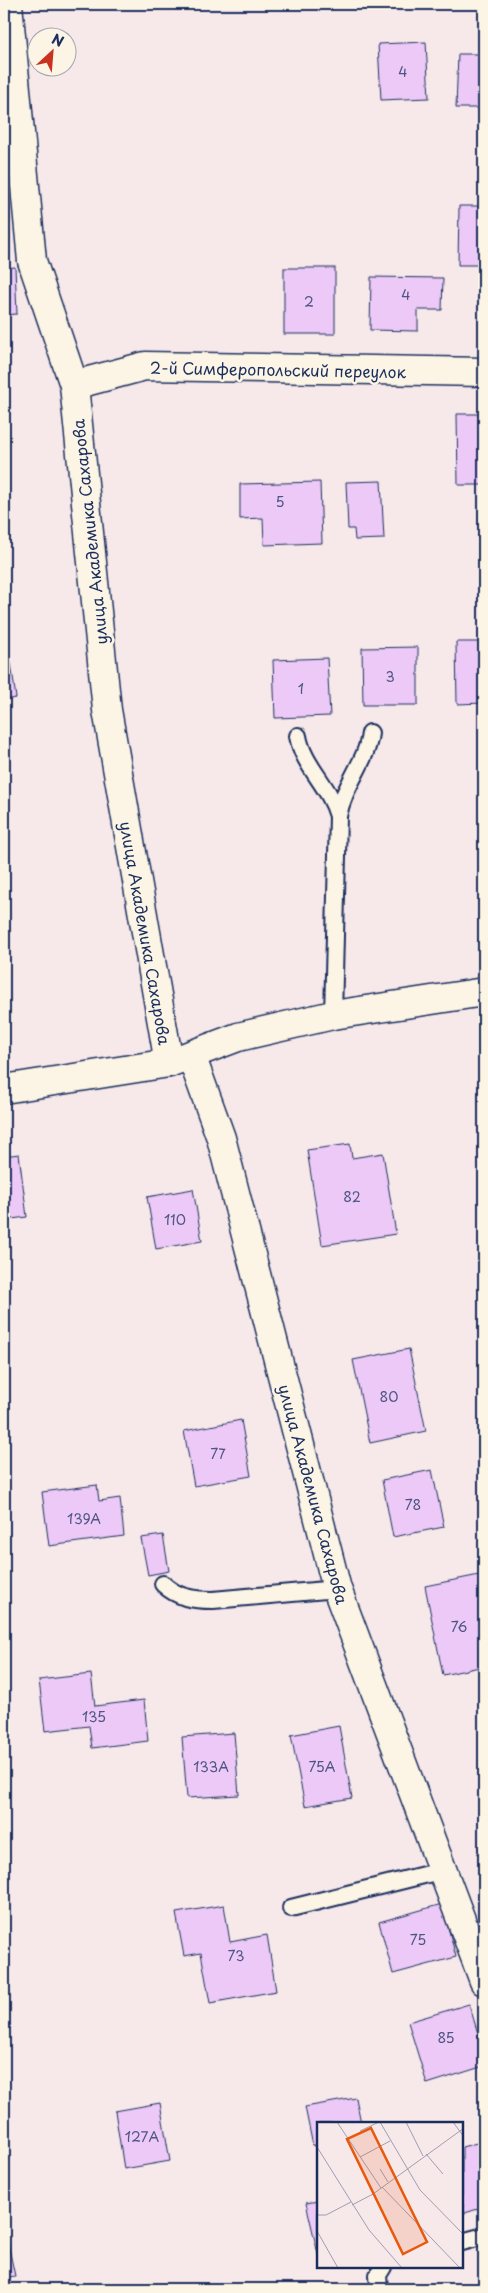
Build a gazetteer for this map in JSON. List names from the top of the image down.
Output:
{
  "streets": {
    "street": ["2-й Симферопольский переулок", "улица Академика Сахарова"]
  },
  "crossings": [
    ["2-й Симферопольский переулок", "улица Академика Сахарова"]
  ],
  "house_numbers": [
    "4",
    "4",
    "2",
    "5",
    "3",
    "1",
    "82",
    "110",
    "80",
    "77",
    "78",
    "139А",
    "76",
    "135",
    "133А",
    "75А",
    "75",
    "73",
    "85",
    "127А"
  ],
  "north": "top right"
}
